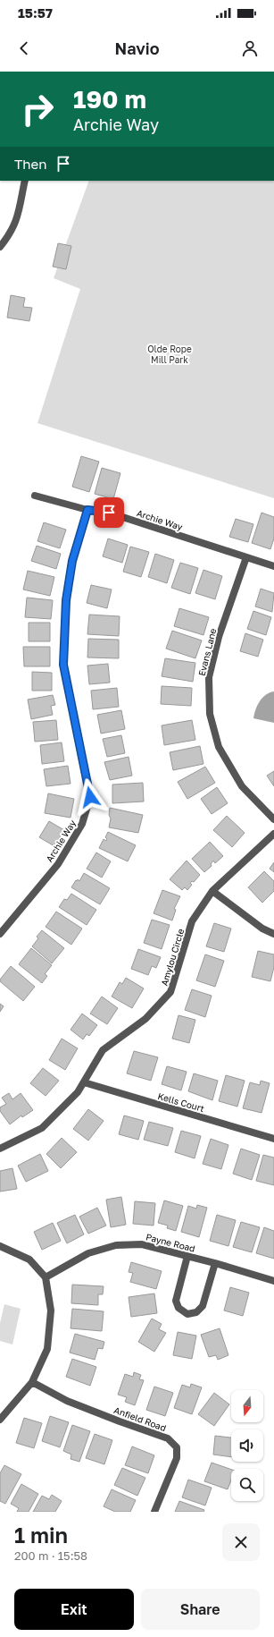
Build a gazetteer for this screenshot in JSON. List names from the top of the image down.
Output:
{
  "streets": {
    "street": [
      "Archie Way",
      "Evans Lane",
      "Amylou Circle",
      "Kells Court",
      "Payne Road",
      "Anfield Road"
    ]
  },
  "crossings": [
    ["Archie Way", "Evans Lane"],
    ["Amylou Circle", "Kells Court"]
  ],
  "parks": ["Olde Rope Mill Park"],
  "north": "bottom",
  "page": {
    "status": "15:57",
    "header": "Navio",
    "turn": ["190 m", "Archie Way"],
    "then": "Then",
    "heading": ["1 min", "200 m · 15:58"],
    "buttons": ["Exit", "Share"]
  }
}
